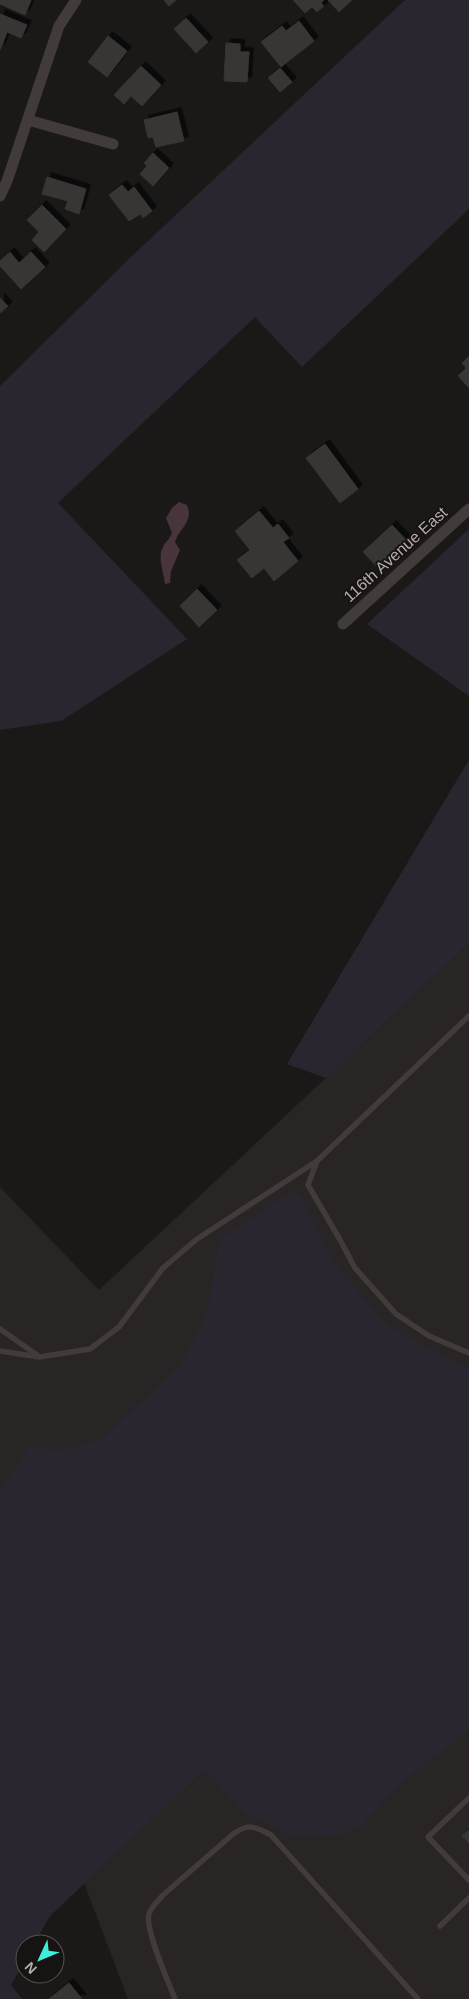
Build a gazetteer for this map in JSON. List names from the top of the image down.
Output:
{
  "streets": {
    "street": ["116th Avenue East"]
  },
  "north": "bottom left"
}
